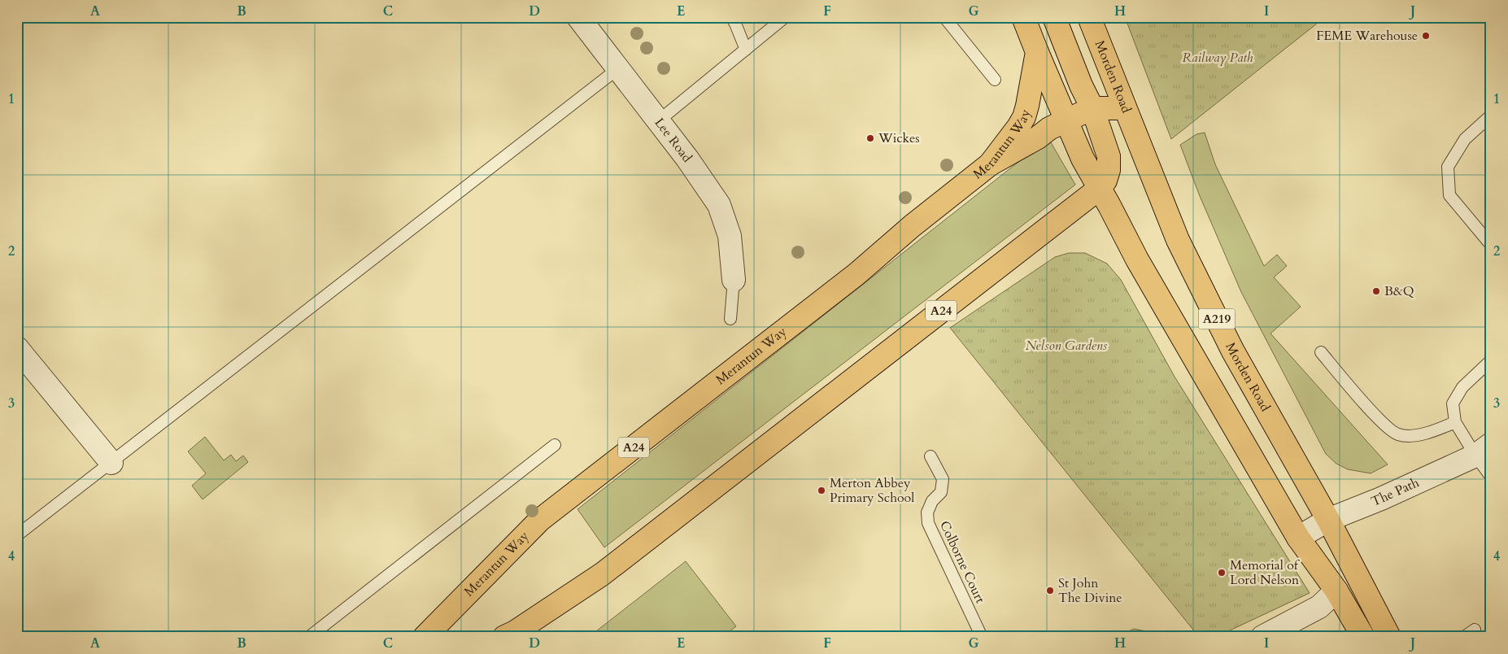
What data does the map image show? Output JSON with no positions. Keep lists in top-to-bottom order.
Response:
{
  "streets": {
    "main road": [
      "Morden Road",
      "Merantun Way",
      "A24",
      "A219"
    ],
    "street": ["Lee Road", "The Path"],
    "lane": ["Colborne Court"]
  },
  "crossings": [
    ["Morden Road", "The Path"],
    ["Merantun Way", "A219"],
    ["A24", "A219"],
    ["A219", "The Path"]
  ],
  "parks": ["Railway Path", "Nelson Gardens"],
  "places": [
    "FEME Warehouse",
    "Wickes",
    "B&Q",
    "Merton Abbey Primary School",
    "Memorial of Lord Nelson",
    "St John The Divine"
  ],
  "grid": {
    "columns": [
      "A",
      "B",
      "C",
      "D",
      "E",
      "F",
      "G",
      "H",
      "I",
      "J"
    ],
    "rows": [
      "1",
      "2",
      "3",
      "4"
    ]
  }
}
